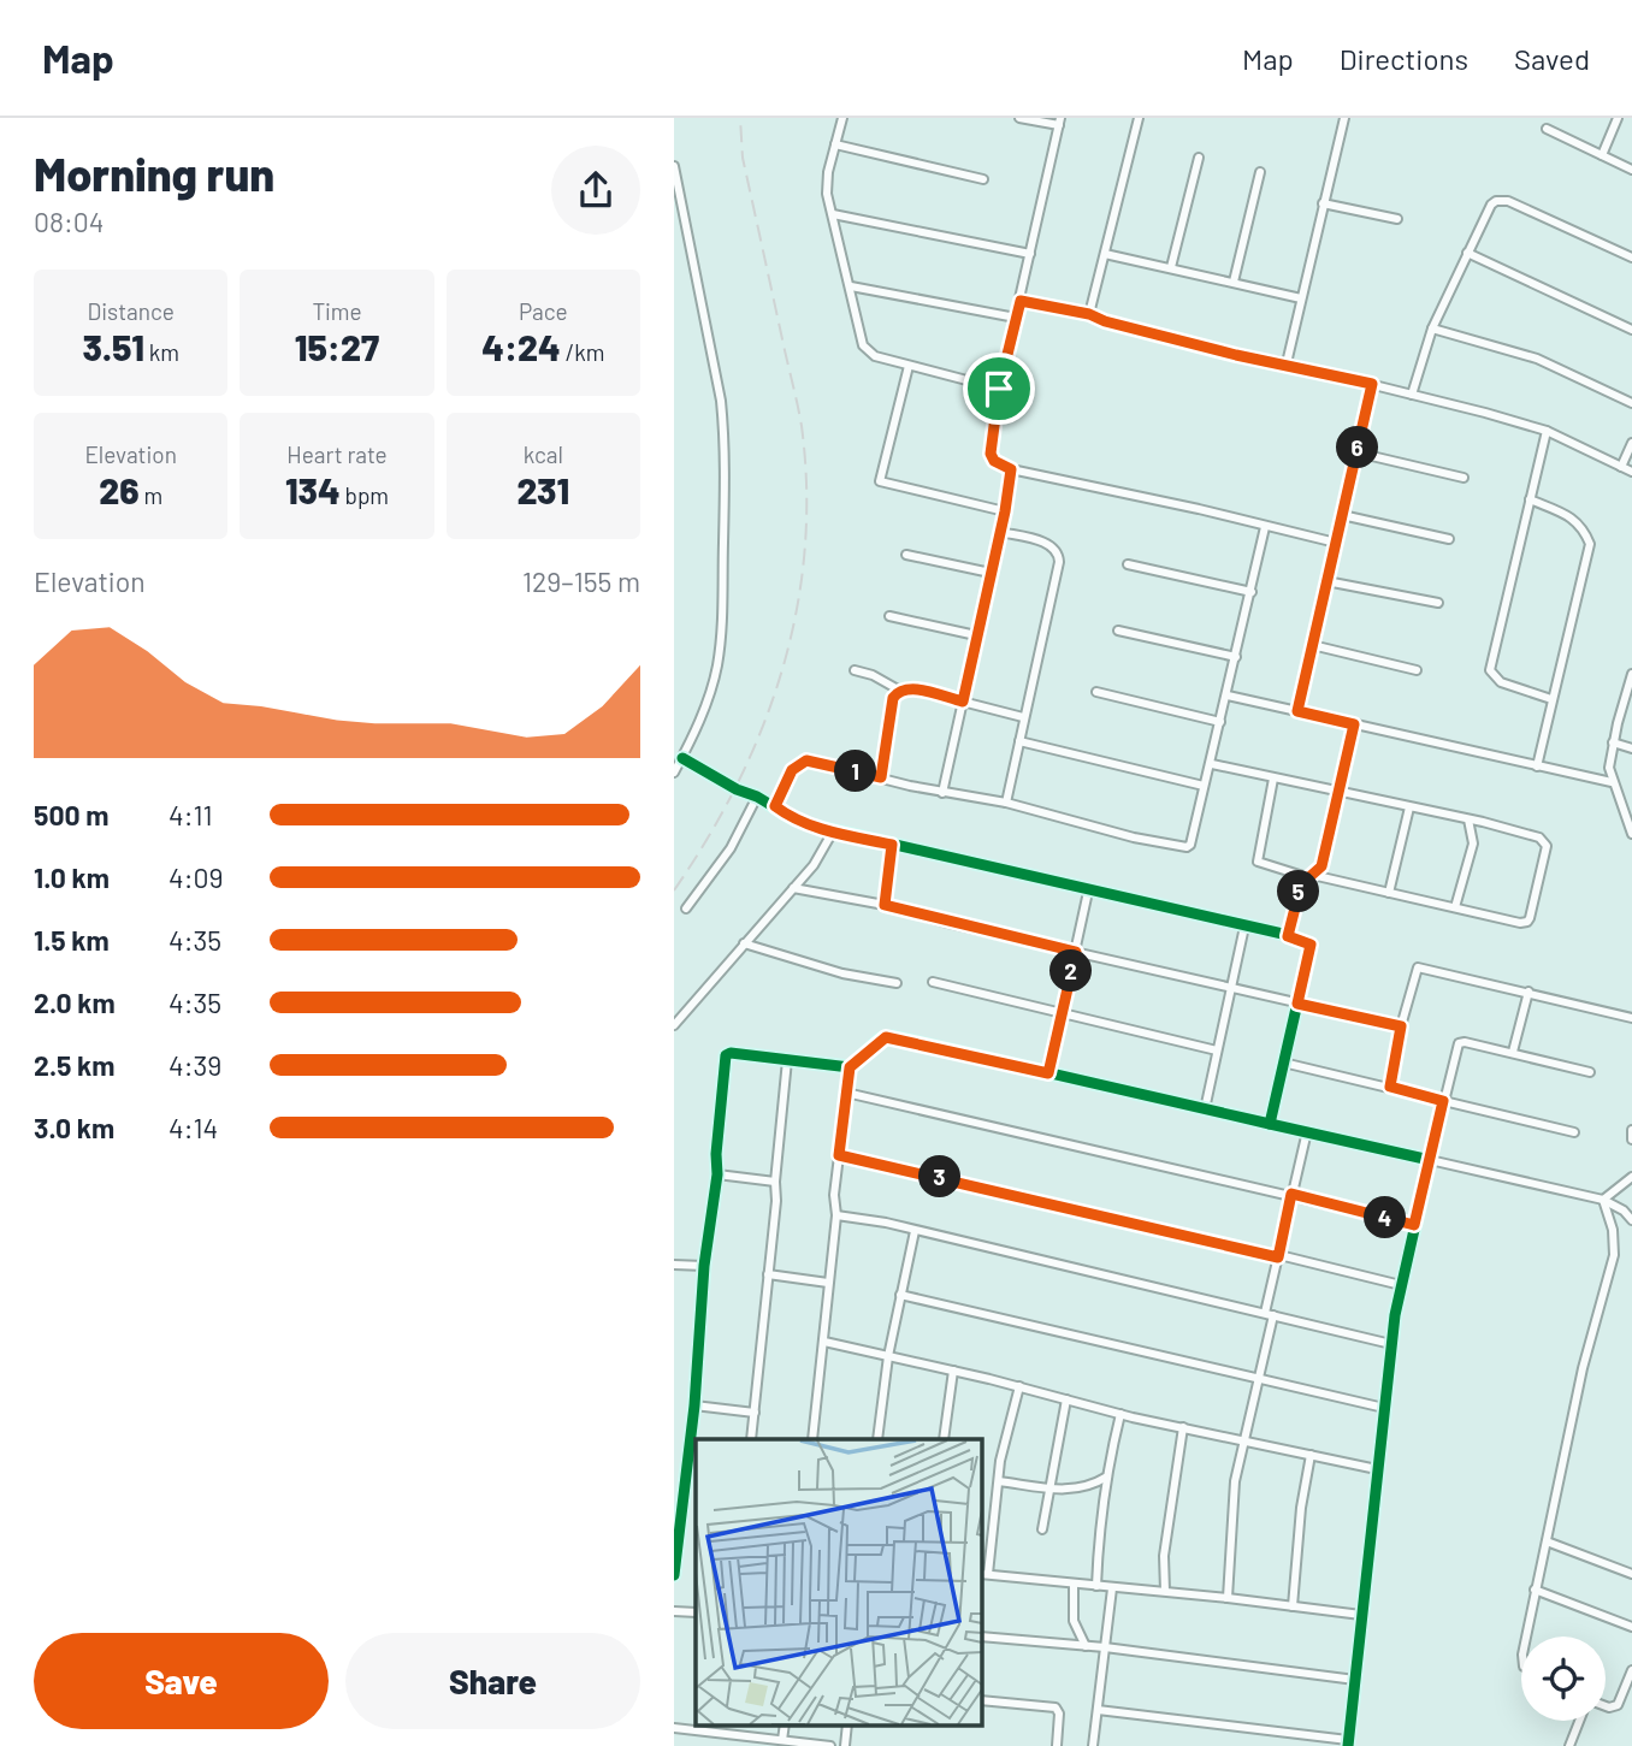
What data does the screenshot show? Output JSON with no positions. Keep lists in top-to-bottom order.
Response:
{
  "page": {
    "header": "Map",
    "nav": ["Map", "Directions", "Saved"],
    "heading": ["Morning run", "08:04"],
    "stats": [
      ["Distance", "3.51 km"],
      ["Time", "15:27"],
      ["Pace", "4:24 /km"],
      ["Elevation", "26 m"],
      ["Heart rate", "134 bpm"],
      ["kcal", "231"]
    ],
    "pins": [
      "6",
      "1",
      "5",
      "2",
      "3",
      "4"
    ],
    "chart": ["Elevation", "129–155 m"],
    "list": [
      {
        "name": "500 m",
        "note": "4:11"
      },
      {
        "name": "1.0 km",
        "note": "4:09"
      },
      {
        "name": "1.5 km",
        "note": "4:35"
      },
      {
        "name": "2.0 km",
        "note": "4:35"
      },
      {
        "name": "2.5 km",
        "note": "4:39"
      },
      {
        "name": "3.0 km",
        "note": "4:14"
      }
    ],
    "buttons": ["Save", "Share"]
  }
}
